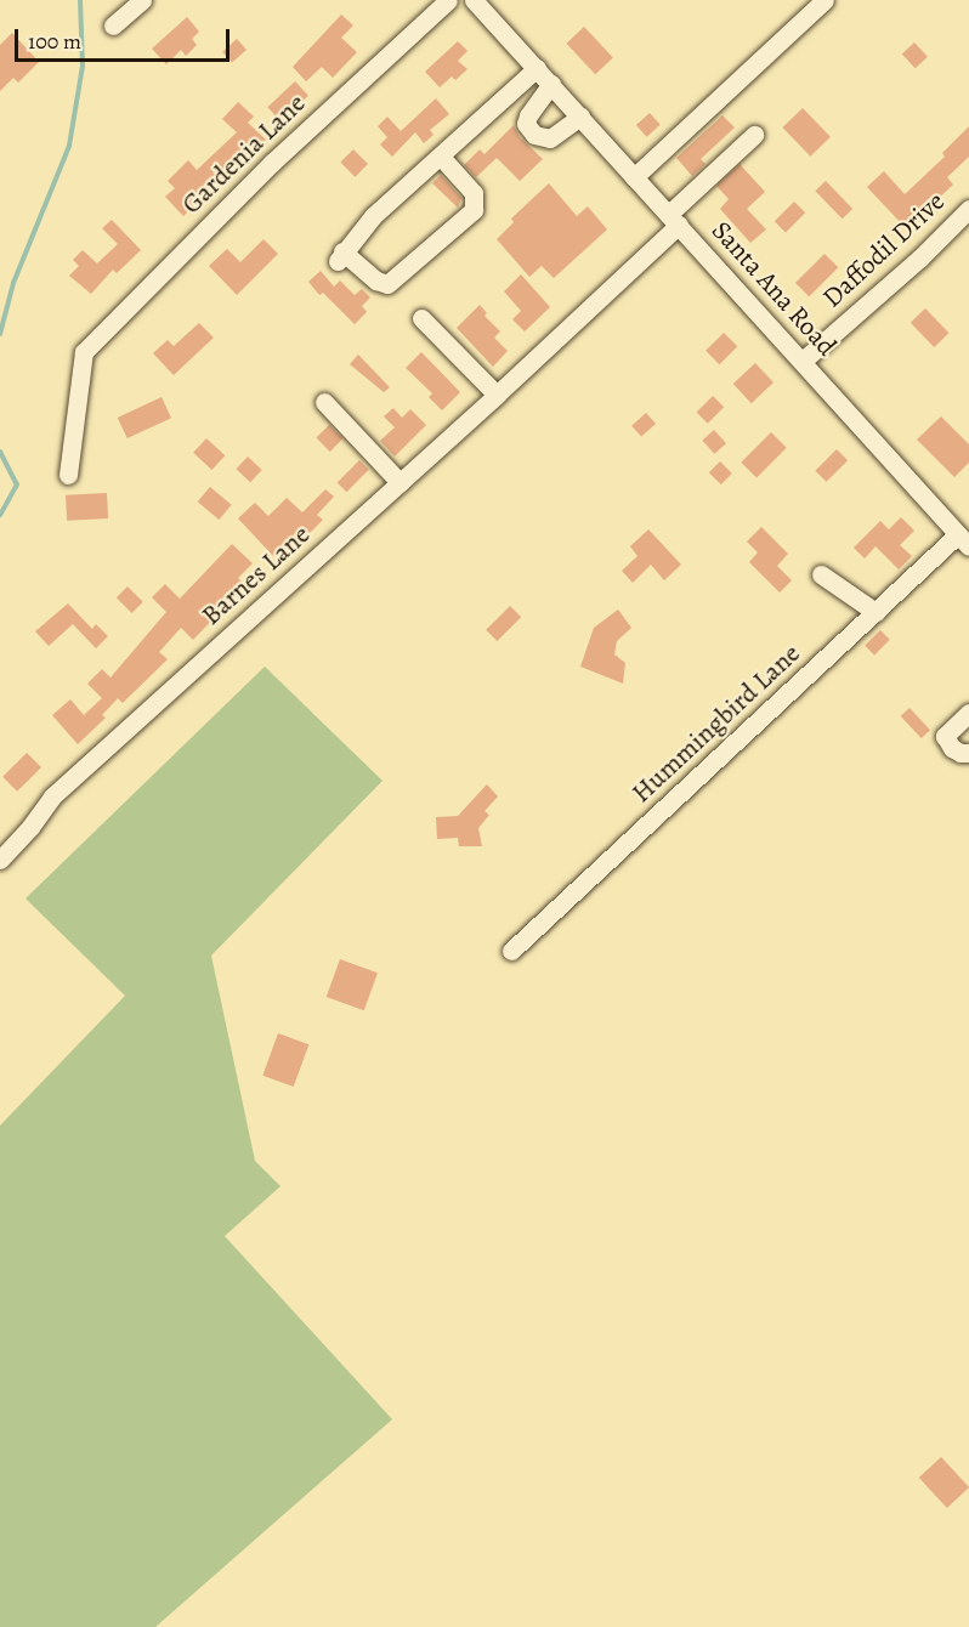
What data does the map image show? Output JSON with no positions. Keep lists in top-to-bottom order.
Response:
{
  "streets": {
    "street": [
      "Gardenia Lane",
      "Daffodil Drive",
      "Santa Ana Road",
      "Barnes Lane",
      "Hummingbird Lane"
    ]
  },
  "crossings": [
    ["Daffodil Drive", "Santa Ana Road"],
    ["Santa Ana Road", "Barnes Lane"],
    ["Santa Ana Road", "Hummingbird Lane"]
  ],
  "scale_bar": "100 m"
}
